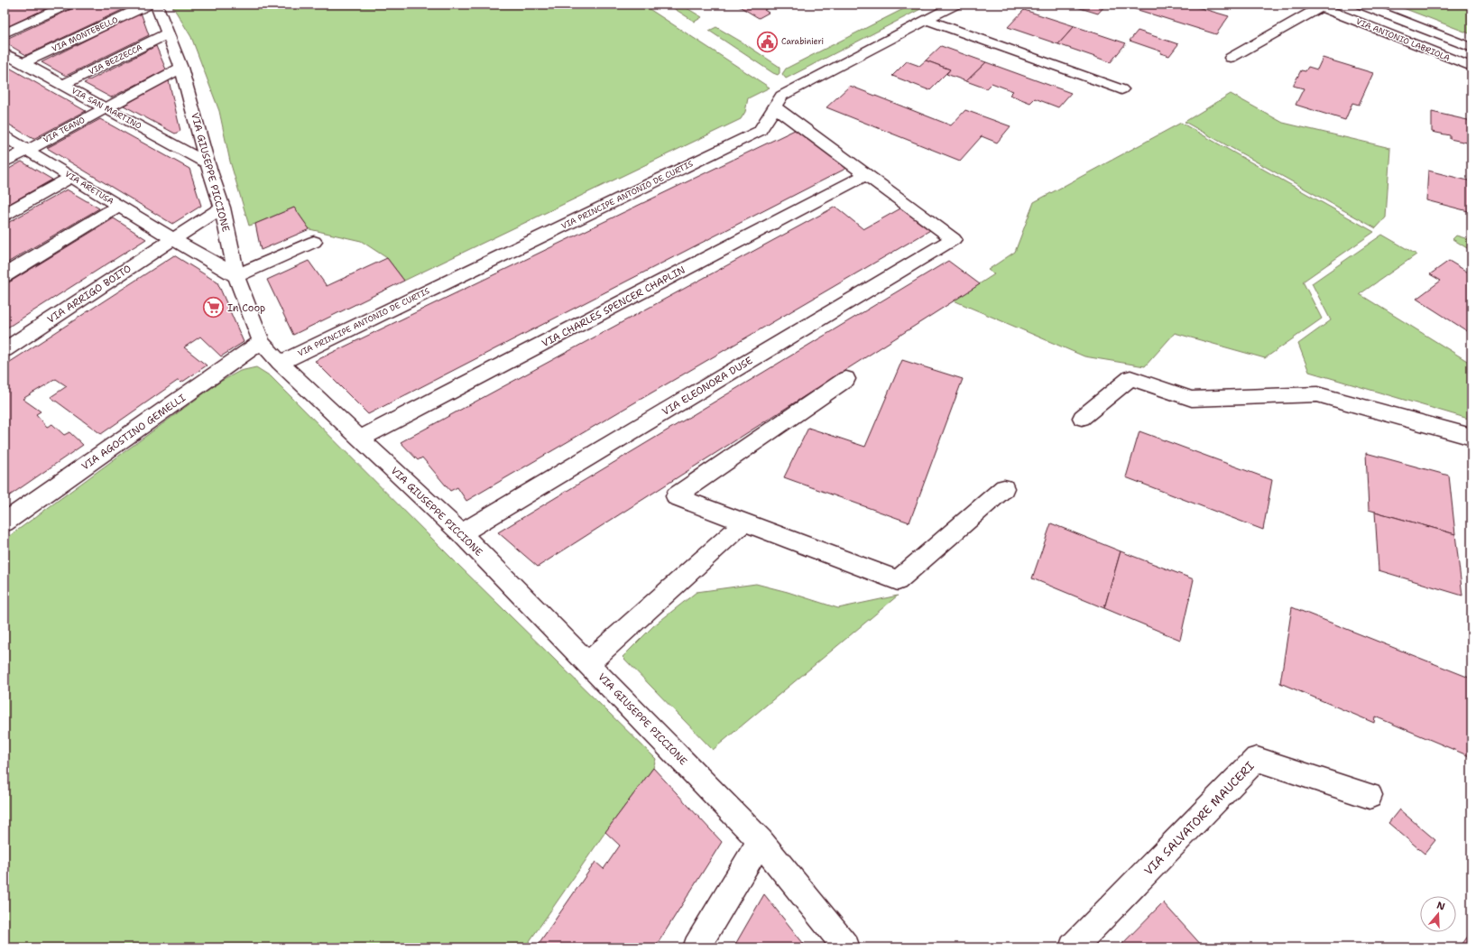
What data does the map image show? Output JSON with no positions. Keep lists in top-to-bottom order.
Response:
{
  "streets": {
    "street": [
      "VIA MONTEBELLO",
      "VIA ANTONIO LABRIOLA",
      "VIA BEZZECCA",
      "VIA SAN MARTINO",
      "VIA TEANO",
      "VIA GIUSEPPE PICCIONE",
      "VIA ARETUSA",
      "VIA PRINCIPE ANTONIO DE CURTIS",
      "VIA ARRIGO BOITO",
      "VIA CHARLES SPENCER CHAPLIN",
      "VIA ELEONORA DUSE",
      "VIA AGOSTINO GEMELLI",
      "VIA SALVATORE MAUCERI"
    ]
  },
  "crossings": [
    ["VIA MONTEBELLO", "VIA SAN MARTINO"],
    ["VIA BEZZECCA", "VIA SAN MARTINO"],
    ["VIA BEZZECCA", "VIA GIUSEPPE PICCIONE"],
    ["VIA SAN MARTINO", "VIA TEANO"],
    ["VIA SAN MARTINO", "VIA GIUSEPPE PICCIONE"],
    ["VIA TEANO", "VIA GIUSEPPE PICCIONE"],
    ["VIA TEANO", "VIA ARETUSA"],
    ["VIA GIUSEPPE PICCIONE", "VIA ARETUSA"],
    ["VIA GIUSEPPE PICCIONE", "VIA PRINCIPE ANTONIO DE CURTIS"],
    ["VIA GIUSEPPE PICCIONE", "VIA ARRIGO BOITO"],
    ["VIA GIUSEPPE PICCIONE", "VIA CHARLES SPENCER CHAPLIN"],
    ["VIA GIUSEPPE PICCIONE", "VIA ELEONORA DUSE"],
    ["VIA GIUSEPPE PICCIONE", "VIA AGOSTINO GEMELLI"],
    ["VIA ARETUSA", "VIA ARRIGO BOITO"],
    ["VIA CHARLES SPENCER CHAPLIN", "VIA ELEONORA DUSE"]
  ],
  "places": {
    "public building": ["Carabinieri"],
    "supermarket": ["In Coop"]
  },
  "north": "top"
}
